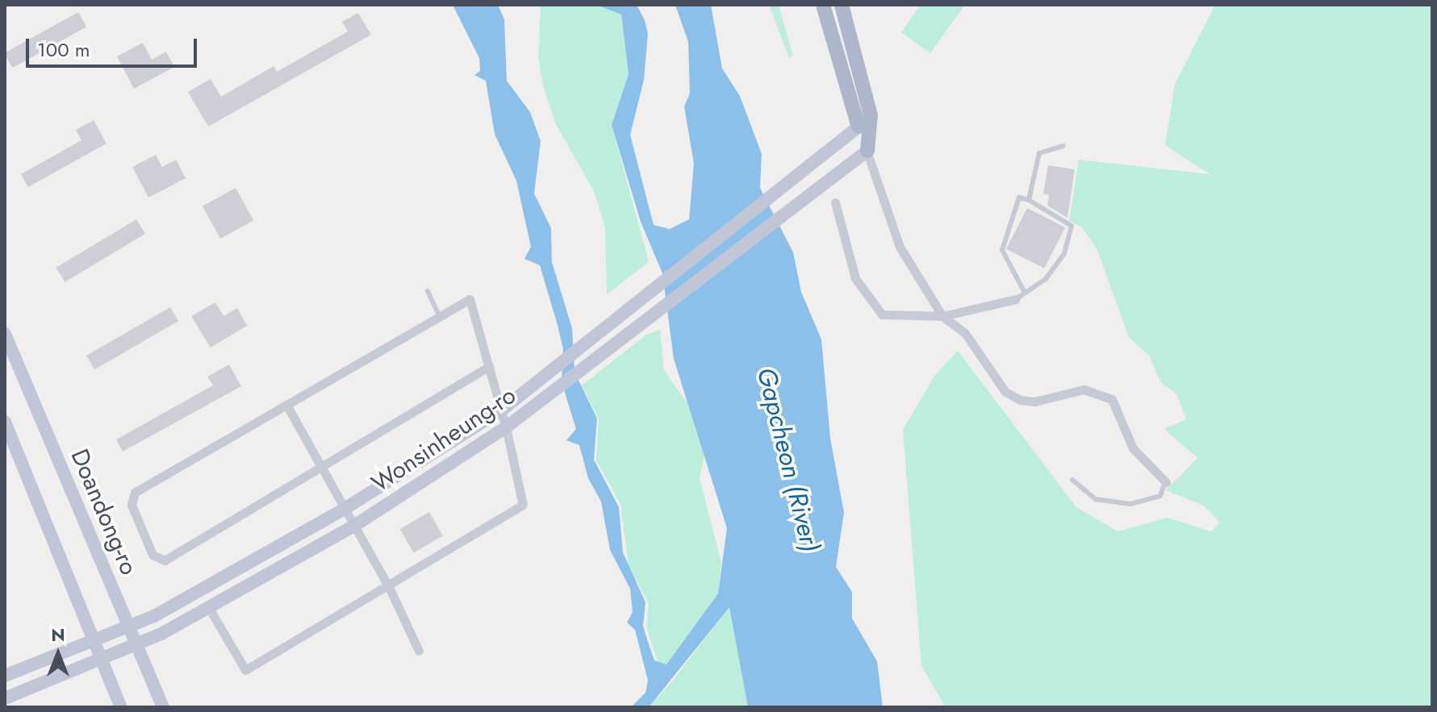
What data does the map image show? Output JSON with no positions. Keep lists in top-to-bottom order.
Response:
{
  "streets": {
    "street": ["Wonsinheung-ro", "Doandong-ro"]
  },
  "crossings": [
    ["Wonsinheung-ro", "Doandong-ro"]
  ],
  "water": ["Gapcheon (River)"],
  "scale_bar": "100 m",
  "north": "top"
}
